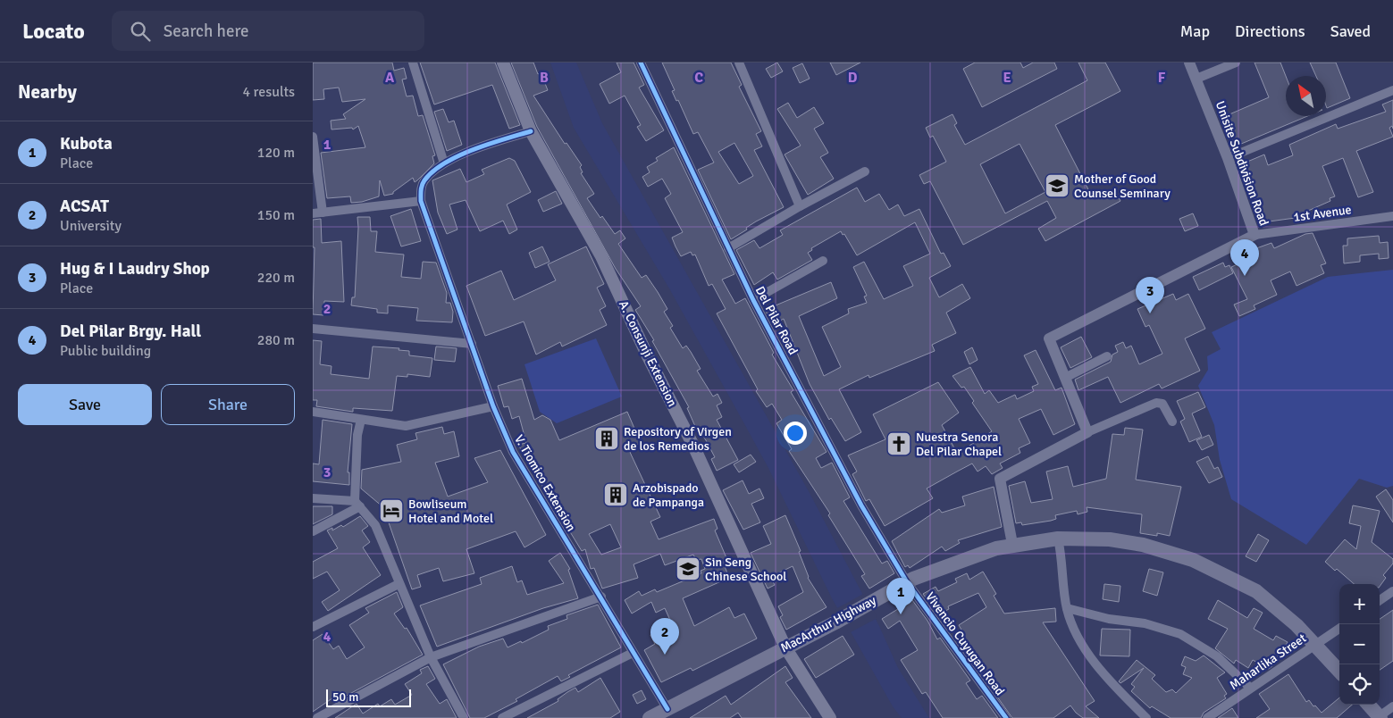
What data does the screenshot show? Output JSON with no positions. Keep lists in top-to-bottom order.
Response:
{
  "streets": {
    "highway": ["MacArthur Highway"],
    "main road": ["A. Consunji Extension"],
    "street": [
      "Unisite Subdivision Road",
      "1st Avenue",
      "Del Pilar Road",
      "V. Tiomico Extension",
      "Vivencio Cuyugan Road",
      "Maharlika Street"
    ]
  },
  "crossings": [
    ["Unisite Subdivision Road", "1st Avenue"],
    ["Del Pilar Road", "MacArthur Highway"],
    ["Del Pilar Road", "Vivencio Cuyugan Road"],
    ["A. Consunji Extension", "MacArthur Highway"],
    ["V. Tiomico Extension", "MacArthur Highway"],
    ["MacArthur Highway", "Vivencio Cuyugan Road"],
    ["MacArthur Highway", "Maharlika Street"]
  ],
  "places": {
    "school or university": ["Mother of Good Counsel Seminary", "Sin Seng Chinese School"],
    "building": ["Repository of Virgen de los Remedios", "Arzobispado de Pampanga"],
    "church": ["Nuestra Senora Del Pilar Chapel"],
    "hotel": ["Bowliseum Hotel and Motel"]
  },
  "scale_bar": "50 m",
  "north": "top left",
  "page": {
    "header": "Locato",
    "search": "Search here",
    "nav": ["Map", "Directions", "Saved"],
    "heading": ["Nearby", "4 results"],
    "list": [
      {
        "mark": "1",
        "name": "Kubota",
        "note": "Place",
        "value": "120 m"
      },
      {
        "mark": "2",
        "name": "ACSAT",
        "note": "University",
        "value": "150 m"
      },
      {
        "mark": "3",
        "name": "Hug & I Laudry Shop",
        "note": "Place",
        "value": "220 m"
      },
      {
        "mark": "4",
        "name": "Del Pilar Brgy. Hall",
        "note": "Public building",
        "value": "280 m"
      }
    ],
    "pins": [
      "4",
      "3",
      "1",
      "2"
    ],
    "buttons": ["Save", "Share"],
    "map_buttons": ["+", "−"],
    "scale": "50 m"
  },
  "grid": {
    "columns": [
      "A",
      "B",
      "C",
      "D",
      "E",
      "F"
    ],
    "rows": [
      "1",
      "2",
      "3",
      "4"
    ]
  }
}
